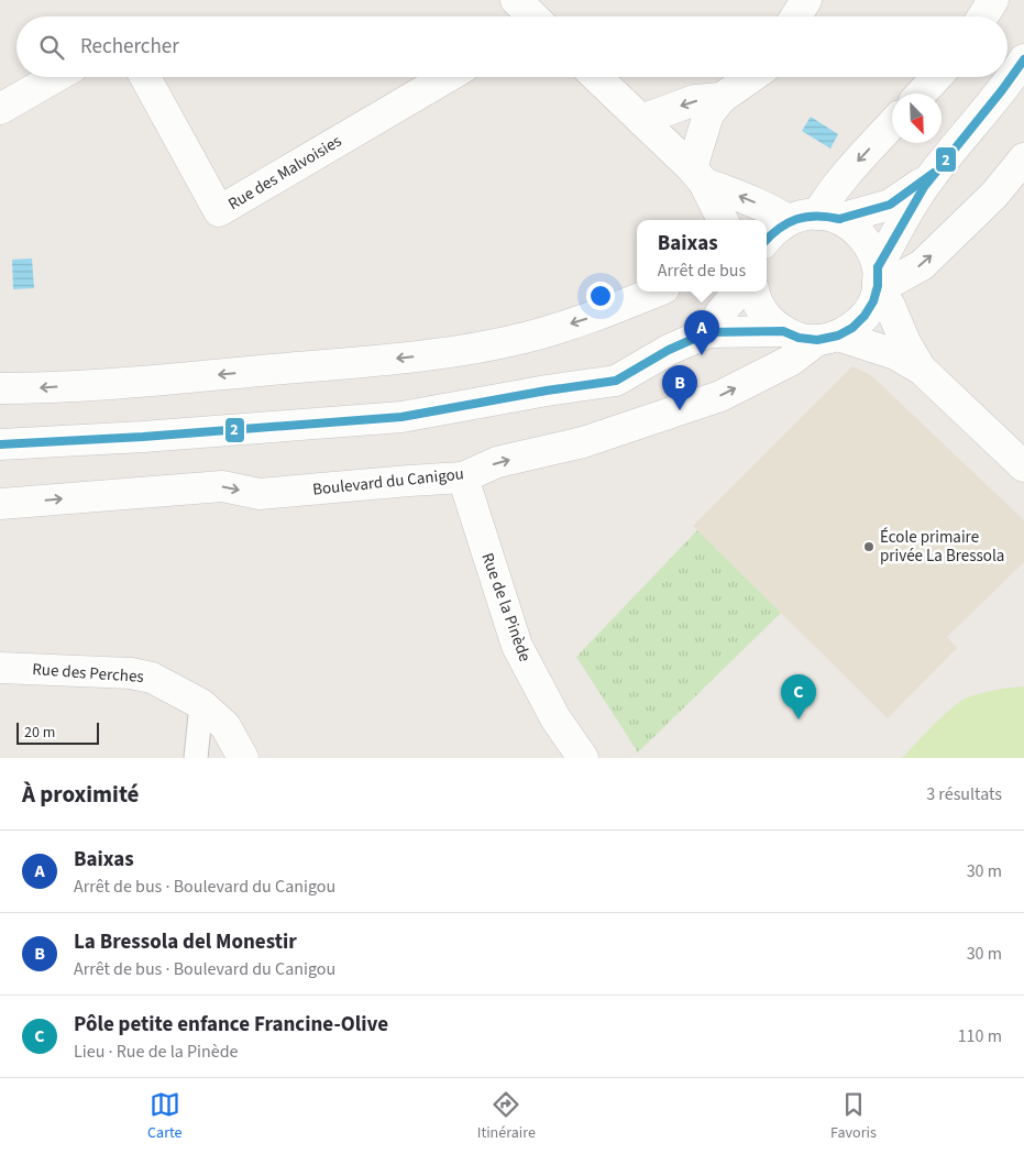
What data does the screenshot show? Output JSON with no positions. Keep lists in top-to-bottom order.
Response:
{
  "streets": {
    "street": [
      "Rue des Malvoisies",
      "Boulevard du Canigou",
      "Rue de la Pinède",
      "Rue des Perches"
    ]
  },
  "crossings": [
    ["Boulevard du Canigou", "Rue de la Pinède"]
  ],
  "places": ["École primaire privée La Bressola"],
  "lines": ["transit line 2"],
  "scale_bar": "20 m",
  "north": "bottom right",
  "page": {
    "search": "Rechercher",
    "popup": ["Baixas", "Arrêt de bus"],
    "pins": ["A", "B", "C"],
    "scale": "20 m",
    "heading": ["À proximité", "3 résultats"],
    "list": [
      {
        "mark": "A",
        "name": "Baixas",
        "note": "Arrêt de bus · Boulevard du Canigou",
        "value": "30 m"
      },
      {
        "mark": "B",
        "name": "La Bressola del Monestir",
        "note": "Arrêt de bus · Boulevard du Canigou",
        "value": "30 m"
      },
      {
        "mark": "C",
        "name": "Pôle petite enfance Francine-Olive",
        "note": "Lieu · Rue de la Pinède",
        "value": "110 m"
      }
    ],
    "nav": ["Carte", "Itinéraire", "Favoris"]
  }
}
